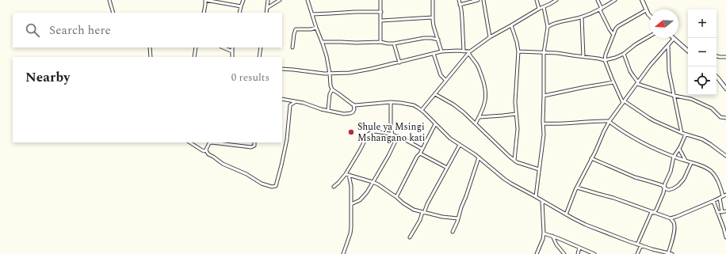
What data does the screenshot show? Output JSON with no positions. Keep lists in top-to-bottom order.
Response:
{
  "places": ["Shule ya Msingi Mshangano kati"],
  "north": "left",
  "page": {
    "map_buttons": ["+", "−"],
    "search": "Search here",
    "heading": ["Nearby", "0 results"]
  }
}
